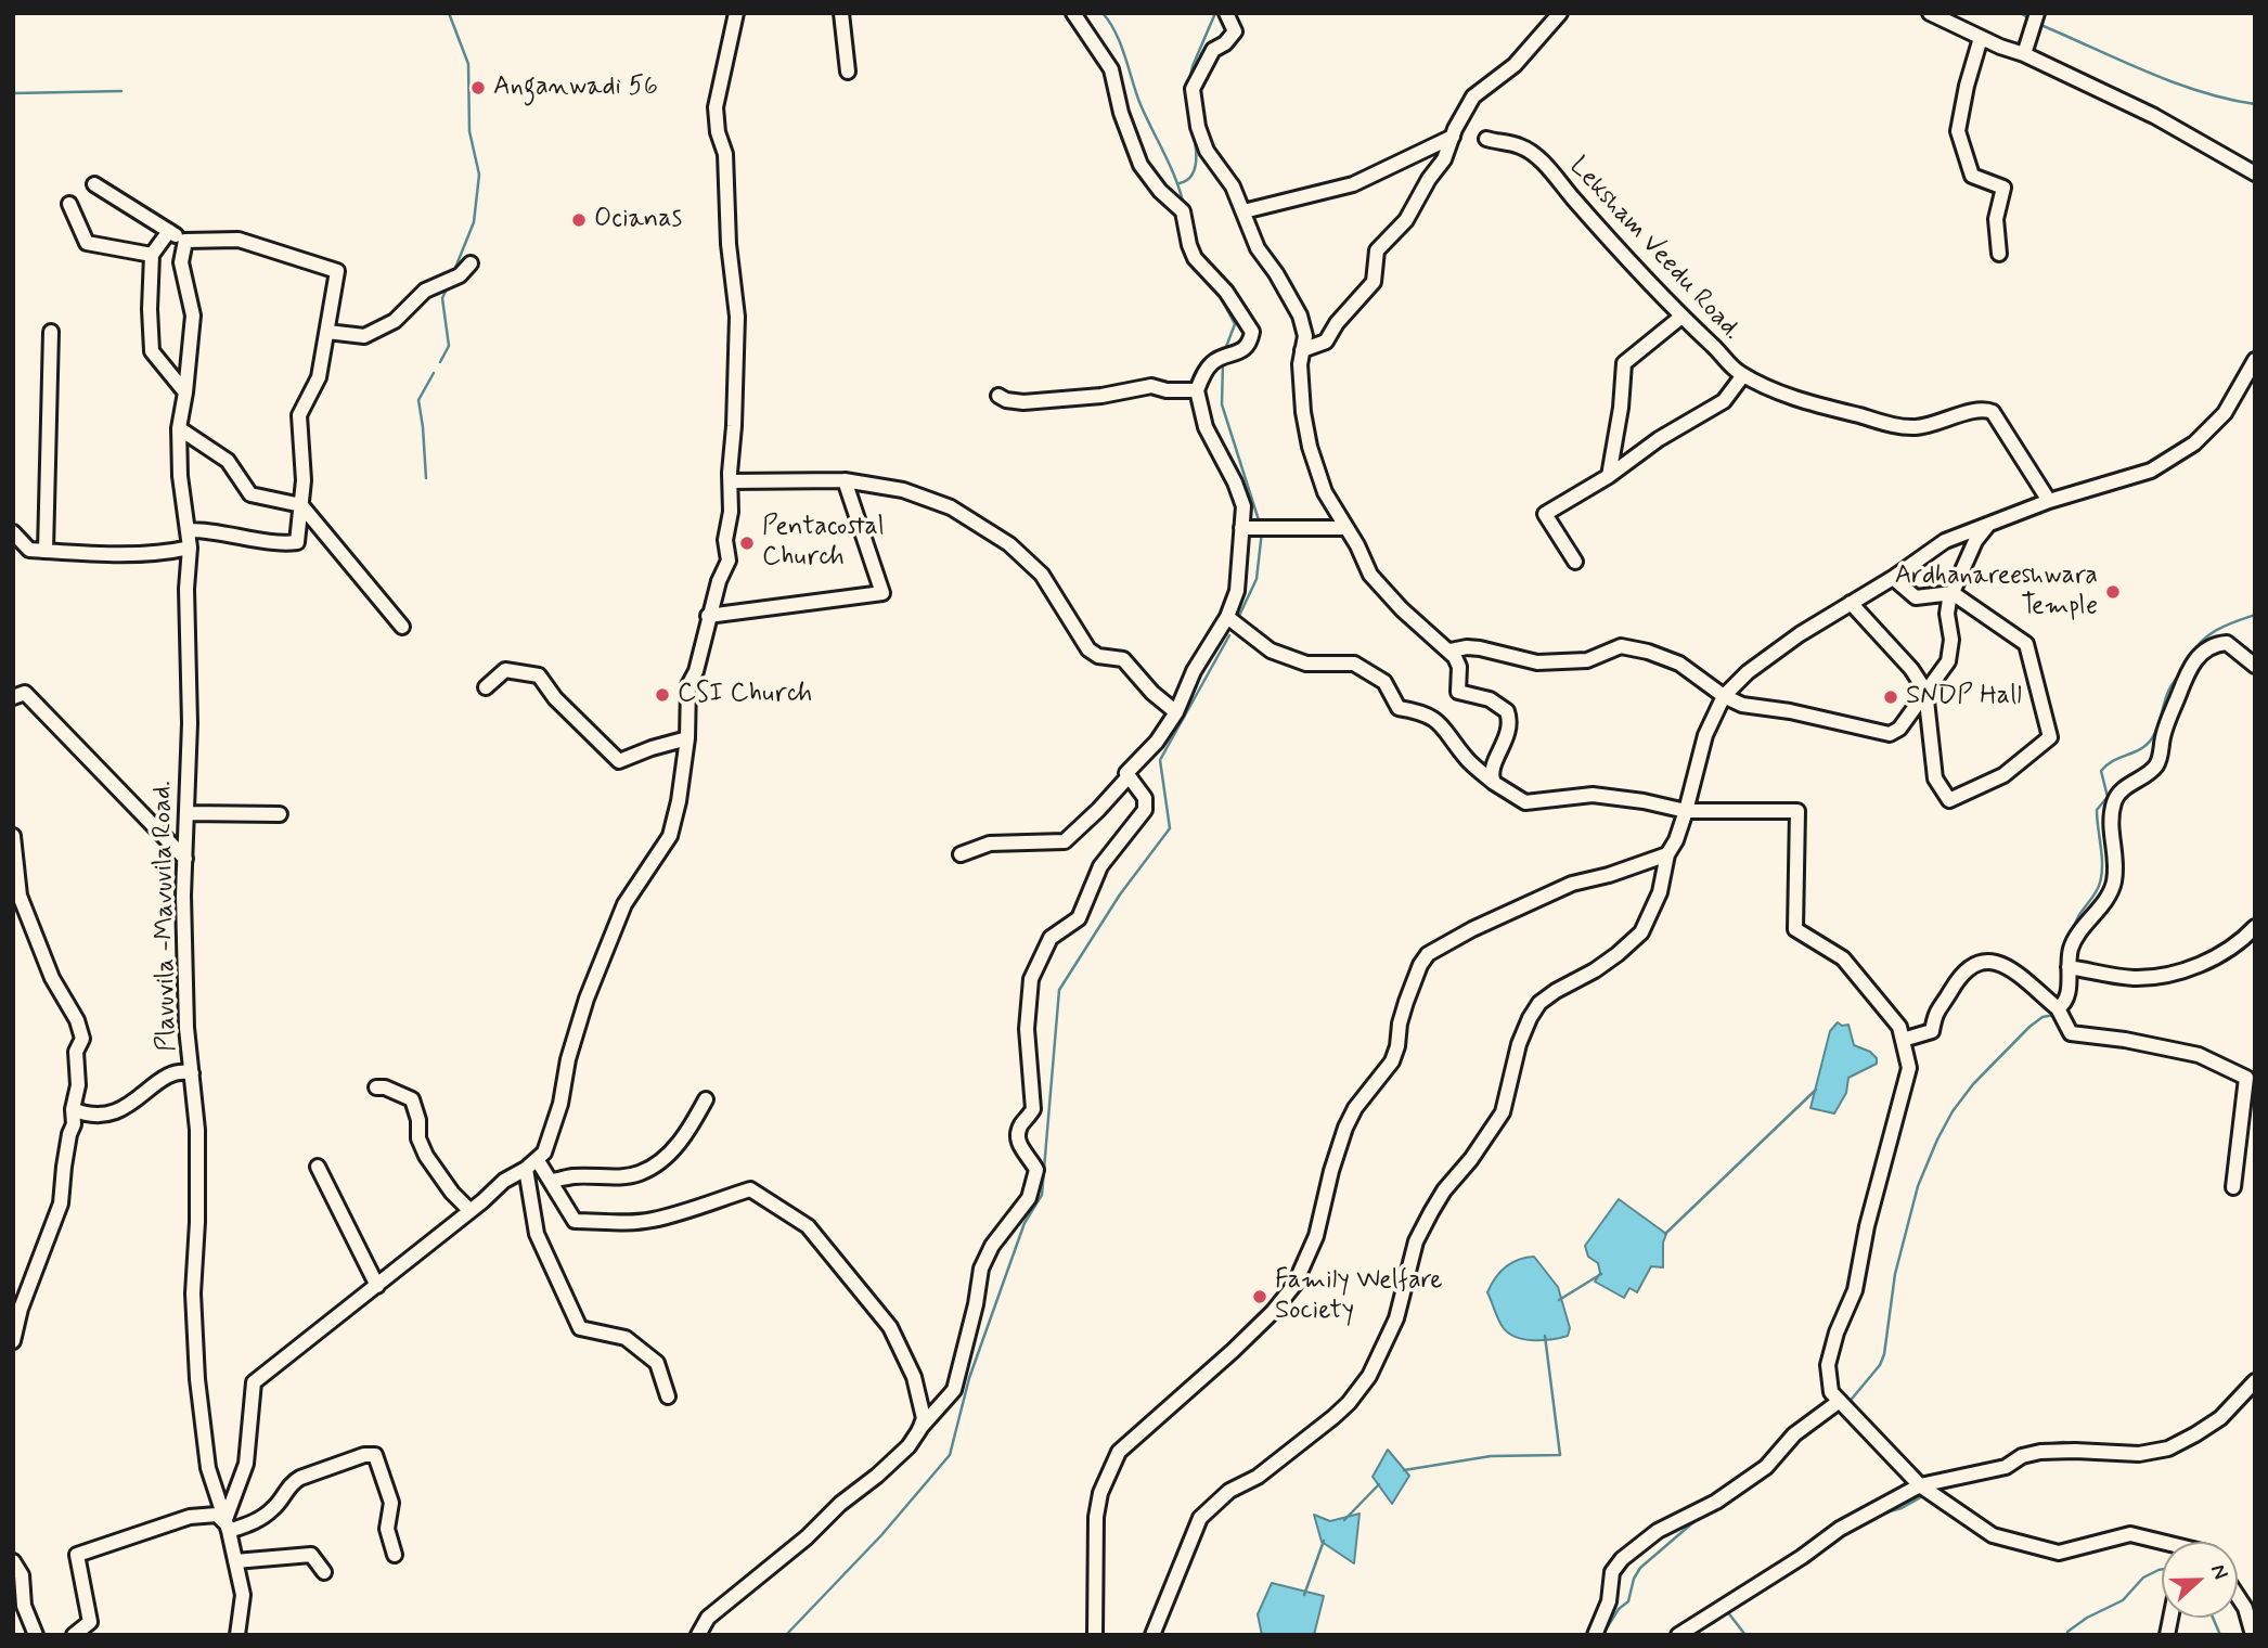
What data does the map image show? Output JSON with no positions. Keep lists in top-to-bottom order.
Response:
{
  "streets": {
    "street": ["Leksham Veedu Road.", "Plavuvila -Mavuvila Road."]
  },
  "places": [
    "Anganwadi 56",
    "Ocianas",
    "Pentacostal Church",
    "Ardhanareeshwara Temple",
    "CSI Church",
    "SNDP Hall",
    "Family Welfare Society"
  ],
  "north": "right"
}
